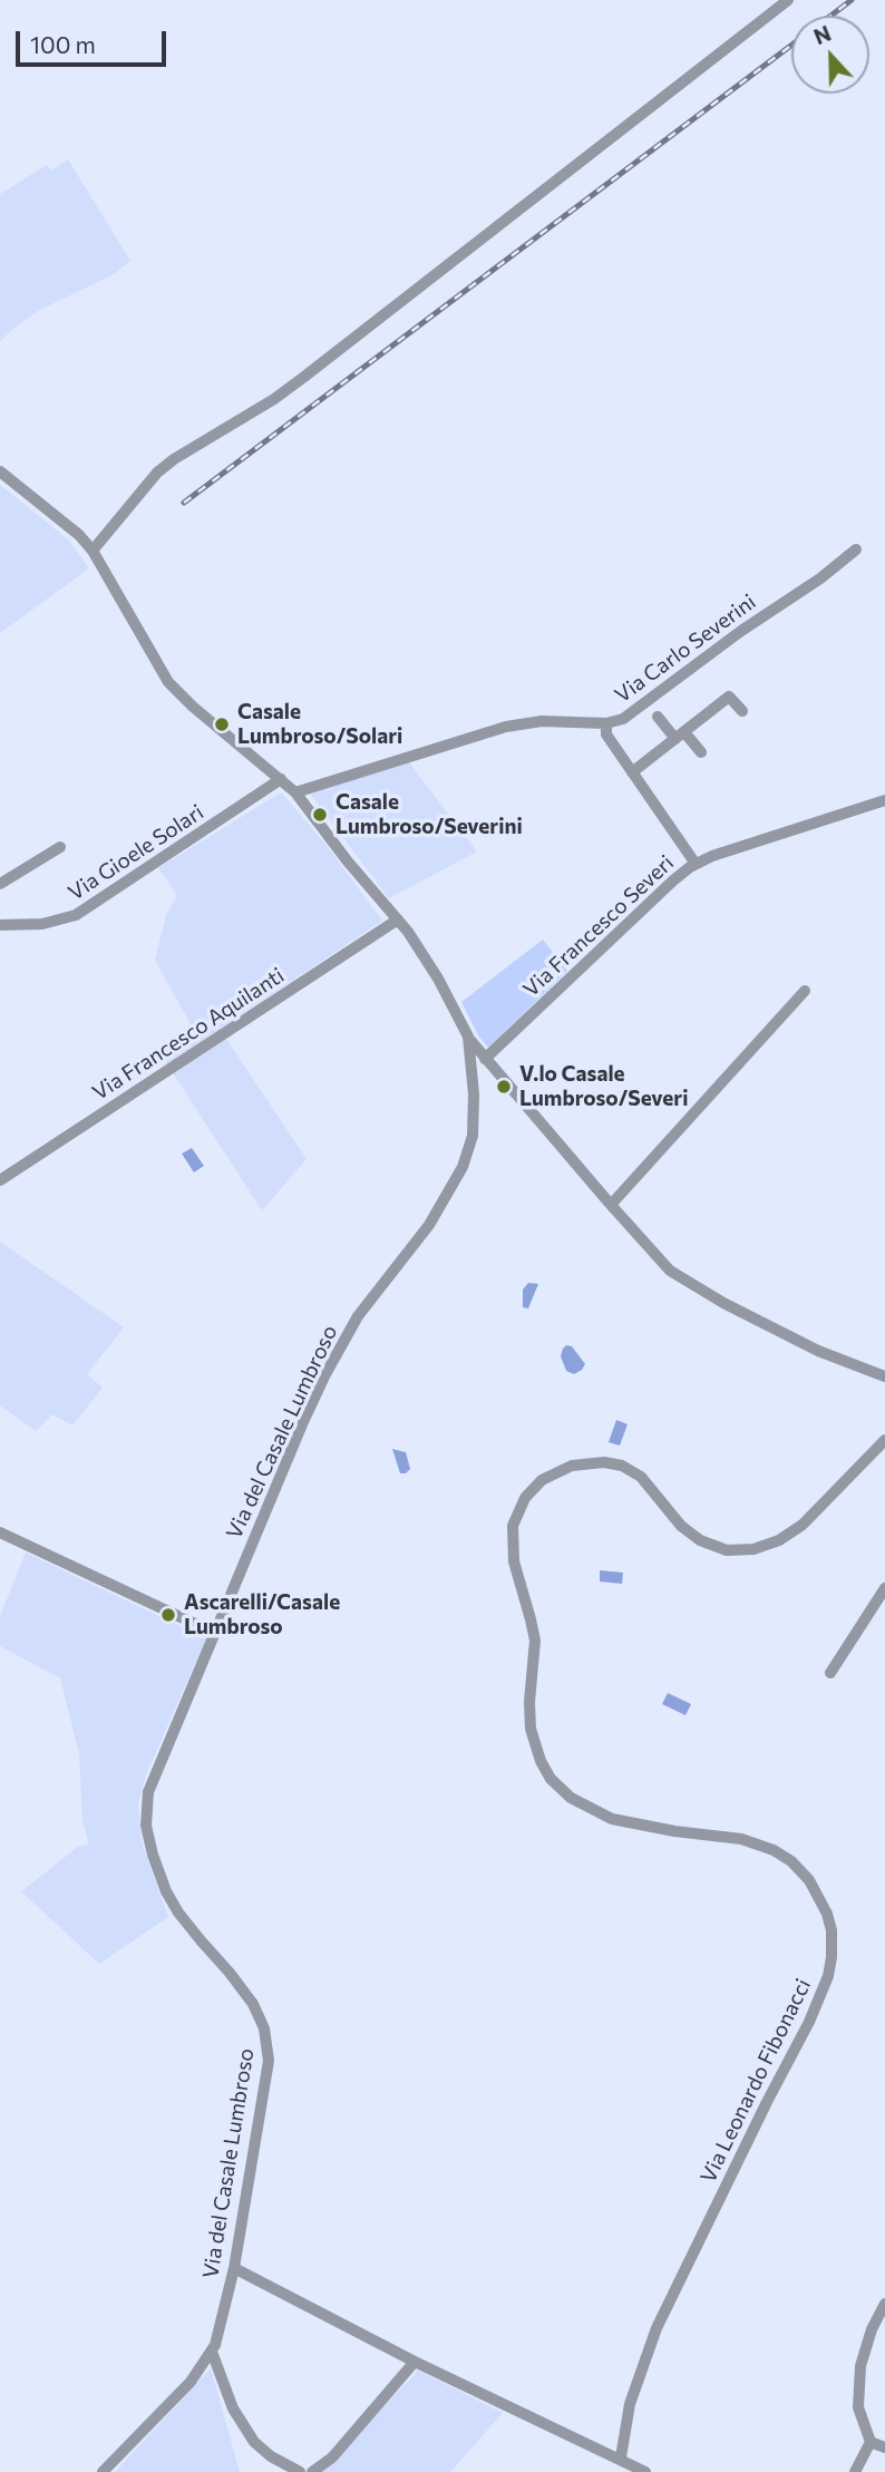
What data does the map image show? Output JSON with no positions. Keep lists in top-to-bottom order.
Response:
{
  "streets": {
    "street": [
      "Via Carlo Severini",
      "Via Gioele Solari",
      "Via Francesco Severi",
      "Via Francesco Aquilanti",
      "Via del Casale Lumbroso",
      "Via Leonardo Fibonacci"
    ]
  },
  "crossings": [
    ["Via Carlo Severini", "Via del Casale Lumbroso"],
    ["Via Gioele Solari", "Via del Casale Lumbroso"],
    ["Via Francesco Aquilanti", "Via del Casale Lumbroso"]
  ],
  "places": [
    "Casale Lumbroso/Solari",
    "Casale Lumbroso/Severini",
    "V.lo Casale Lumbroso/Severi",
    "Ascarelli/Casale Lumbroso"
  ],
  "scale_bar": "100 m",
  "north": "top"
}
